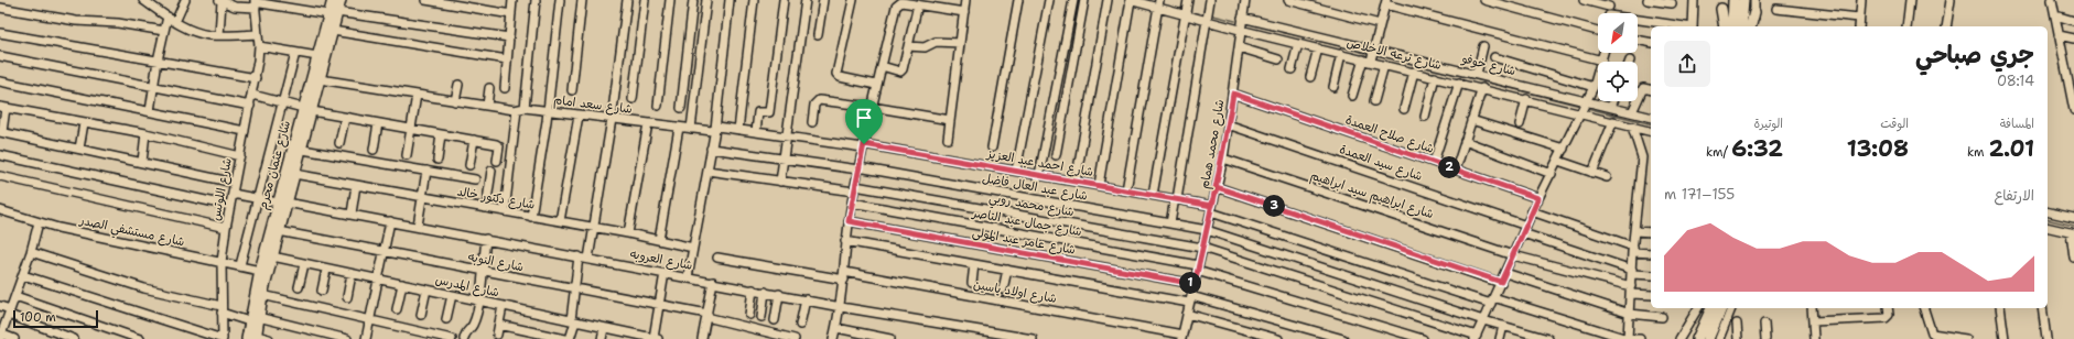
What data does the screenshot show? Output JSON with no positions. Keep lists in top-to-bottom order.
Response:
{
  "streets": {
    "main road": ["شارع عثمان محرم"],
    "street": [
      "شارع ترعه الاخلاص",
      "شارع خوفو",
      "شارع سعد امام",
      "شارع صلاح العمدة",
      "شارع محمد همام",
      "شارع احمد عبد العزيز",
      "شارع سيد العمدة",
      "شارع عبد العال فاضل",
      "شارع اللوتس",
      "شارع ابراهيم سيد ابراهيم",
      "شارع دكتور خالد",
      "شارع محمد روبي",
      "شارع جمال عبد الناصر",
      "شارع مستشفي الصدر",
      "شارع عامر عبد المولى",
      "شارع العروبه",
      "شارع النوبه",
      "شارع المدرس",
      "شارع اولاد ياسين"
    ]
  },
  "crossings": [
    ["شارع ترعه الاخلاص", "شارع محمد همام"],
    ["شارع خوفو", "شارع محمد همام"],
    ["شارع سعد امام", "شارع احمد عبد العزيز"],
    ["شارع سعد امام", "شارع عثمان محرم"],
    ["شارع صلاح العمدة", "شارع محمد همام"],
    ["شارع محمد همام", "شارع احمد عبد العزيز"],
    ["شارع محمد همام", "شارع سيد العمدة"],
    ["شارع محمد همام", "شارع عبد العال فاضل"],
    ["شارع محمد همام", "شارع ابراهيم سيد ابراهيم"],
    ["شارع محمد همام", "شارع محمد روبي"],
    ["شارع محمد همام", "شارع جمال عبد الناصر"],
    ["شارع محمد همام", "شارع عامر عبد المولى"],
    ["شارع محمد همام", "شارع اولاد ياسين"],
    ["شارع عثمان محرم", "شارع دكتور خالد"],
    ["شارع عثمان محرم", "شارع مستشفي الصدر"],
    ["شارع عثمان محرم", "شارع العروبه"],
    ["شارع عثمان محرم", "شارع النوبه"],
    ["شارع عثمان محرم", "شارع المدرس"],
    ["شارع اللوتس", "شارع مستشفي الصدر"],
    ["شارع اللوتس", "شارع العروبه"]
  ],
  "scale_bar": "100 m",
  "north": "bottom left",
  "page": {
    "heading": ["جري صباحي", "08:14"],
    "stats": [
      ["المسافة", "2.01 km"],
      ["الوقت", "13:08"],
      ["الوتيرة", "6:32 /km"]
    ],
    "pins": ["2", "3", "1"],
    "chart": ["الارتفاع", "155–171 m"],
    "scale": "100 m"
  }
}
